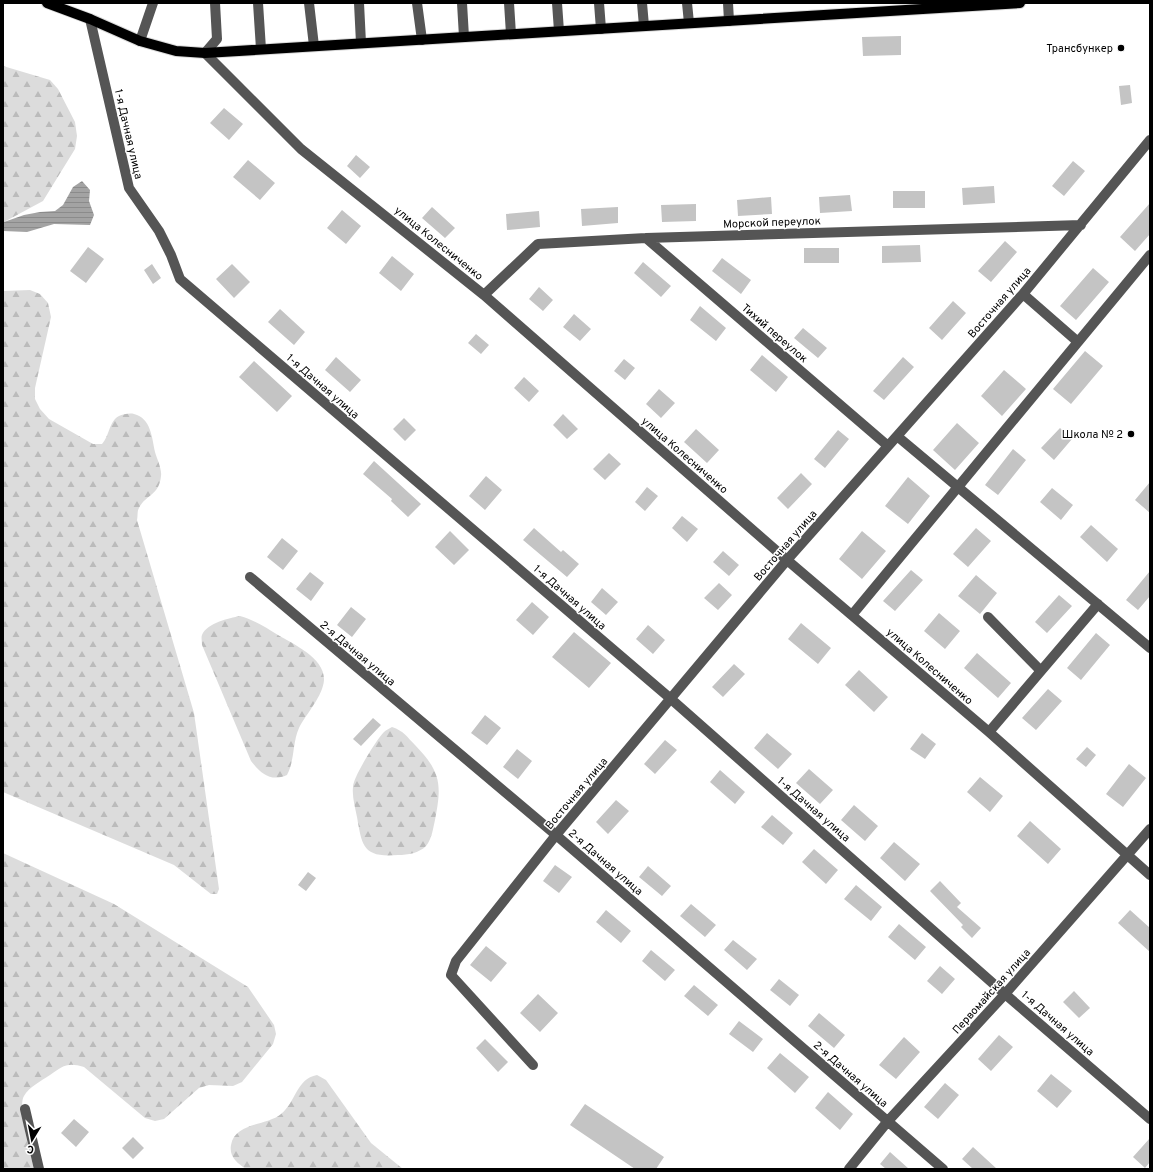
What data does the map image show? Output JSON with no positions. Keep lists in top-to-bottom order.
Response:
{
  "streets": {
    "street": [
      "1-я Дачная улица",
      "Морской переулок",
      "улица Колесниченко",
      "Восточная улица",
      "Тихий переулок",
      "2-я Дачная улица",
      "Первомайская улица"
    ]
  },
  "crossings": [
    ["1-я Дачная улица", "Восточная улица"],
    ["1-я Дачная улица", "Первомайская улица"],
    ["Морской переулок", "улица Колесниченко"],
    ["Морской переулок", "Восточная улица"],
    ["Морской переулок", "Тихий переулок"],
    ["улица Колесниченко", "Восточная улица"],
    ["улица Колесниченко", "Первомайская улица"],
    ["Восточная улица", "Тихий переулок"],
    ["Восточная улица", "2-я Дачная улица"],
    ["2-я Дачная улица", "Первомайская улица"]
  ],
  "places": ["Трансбункер", "Школа № 2"],
  "north": "bottom"
}
